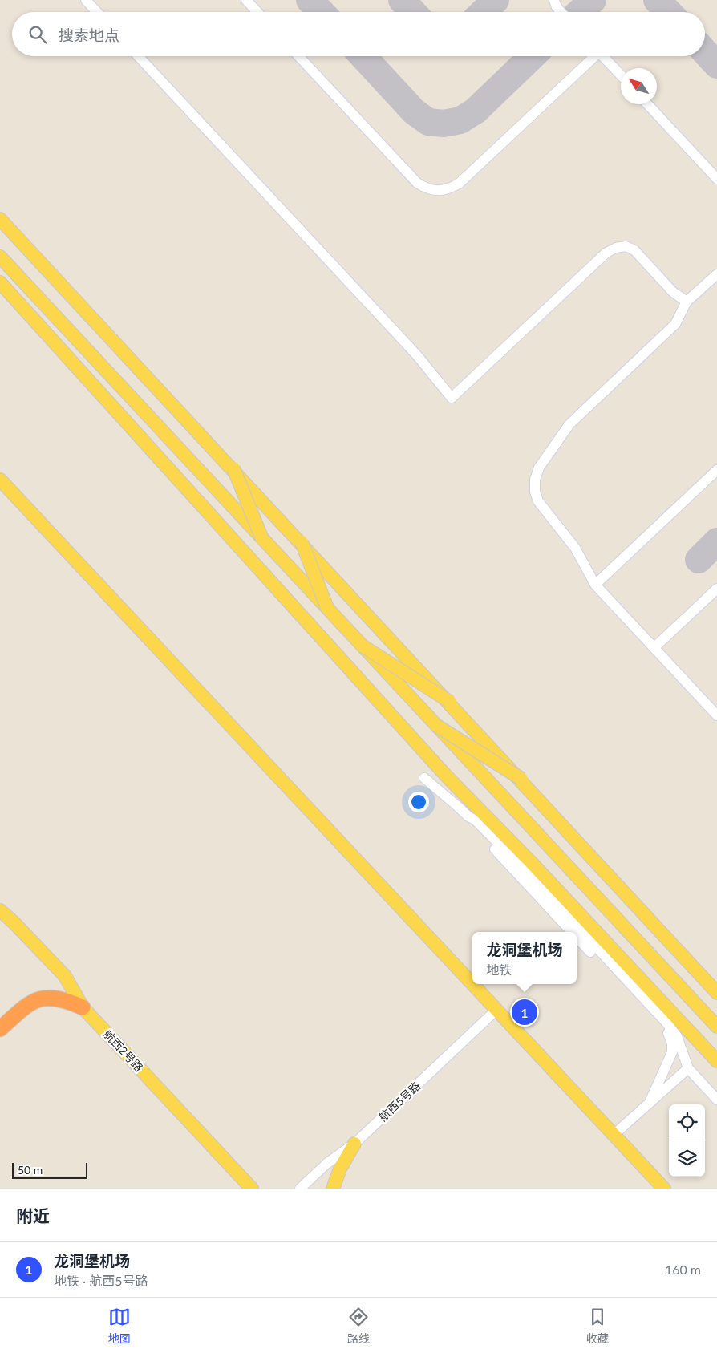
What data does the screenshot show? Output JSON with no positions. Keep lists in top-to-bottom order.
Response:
{
  "streets": {
    "main road": ["航西2号路"],
    "street": ["航西5号路"]
  },
  "scale_bar": "50 m",
  "north": "top left",
  "page": {
    "search": "搜索地点",
    "popup": ["龙洞堡机场", "地铁"],
    "pins": "1",
    "scale": "50 m",
    "heading": "附近",
    "list": [
      {
        "mark": "1",
        "name": "龙洞堡机场",
        "note": "地铁 · 航西5号路",
        "value": "160 m"
      }
    ],
    "nav": ["地图", "路线", "收藏"]
  }
}
